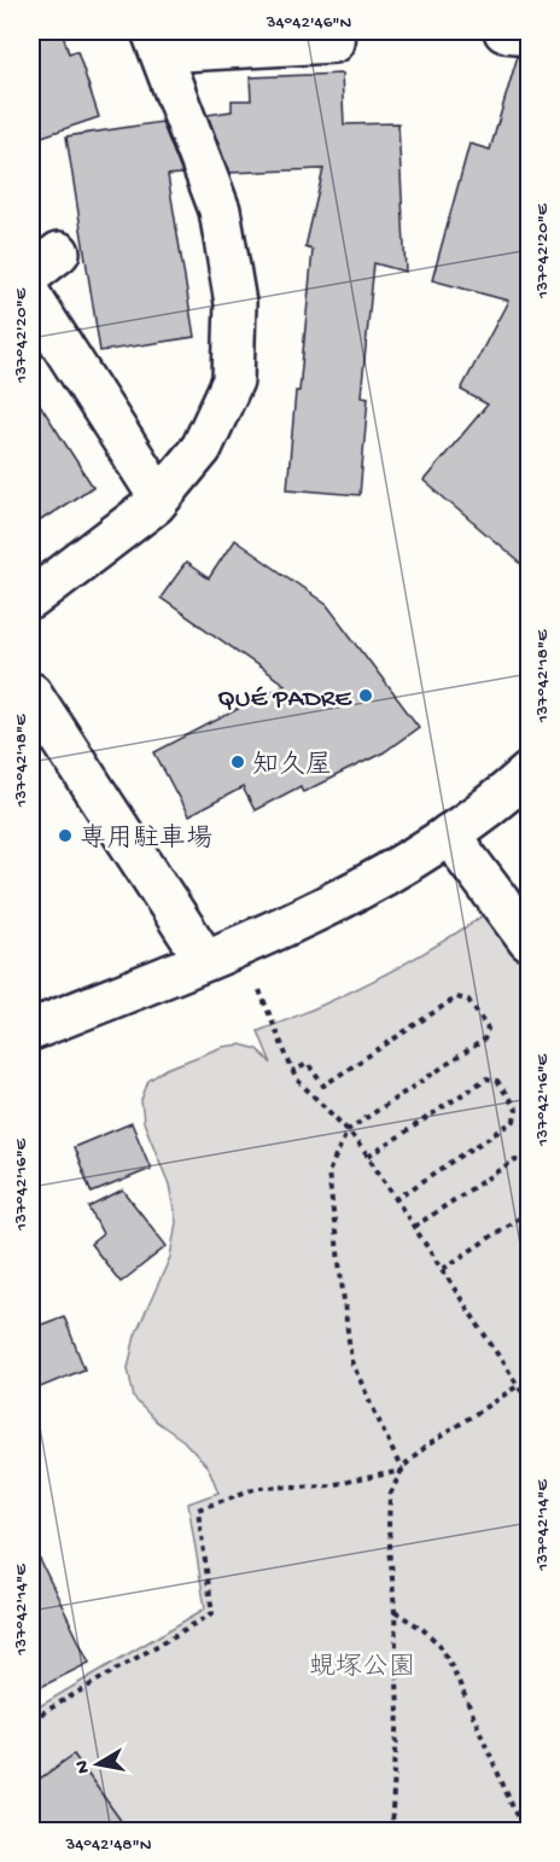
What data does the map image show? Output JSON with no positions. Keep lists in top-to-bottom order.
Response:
{
  "parks": ["蜆塚公園"],
  "places": ["QUÉ PADRE", "知久屋", "専用駐車場"],
  "north": "left",
  "coordinates": [
    "34°42'46\"N",
    "137°42'20\"E",
    "137°42'18\"E",
    "137°42'16\"E",
    "137°42'14\"E",
    "34°42'48\"N"
  ]
}
